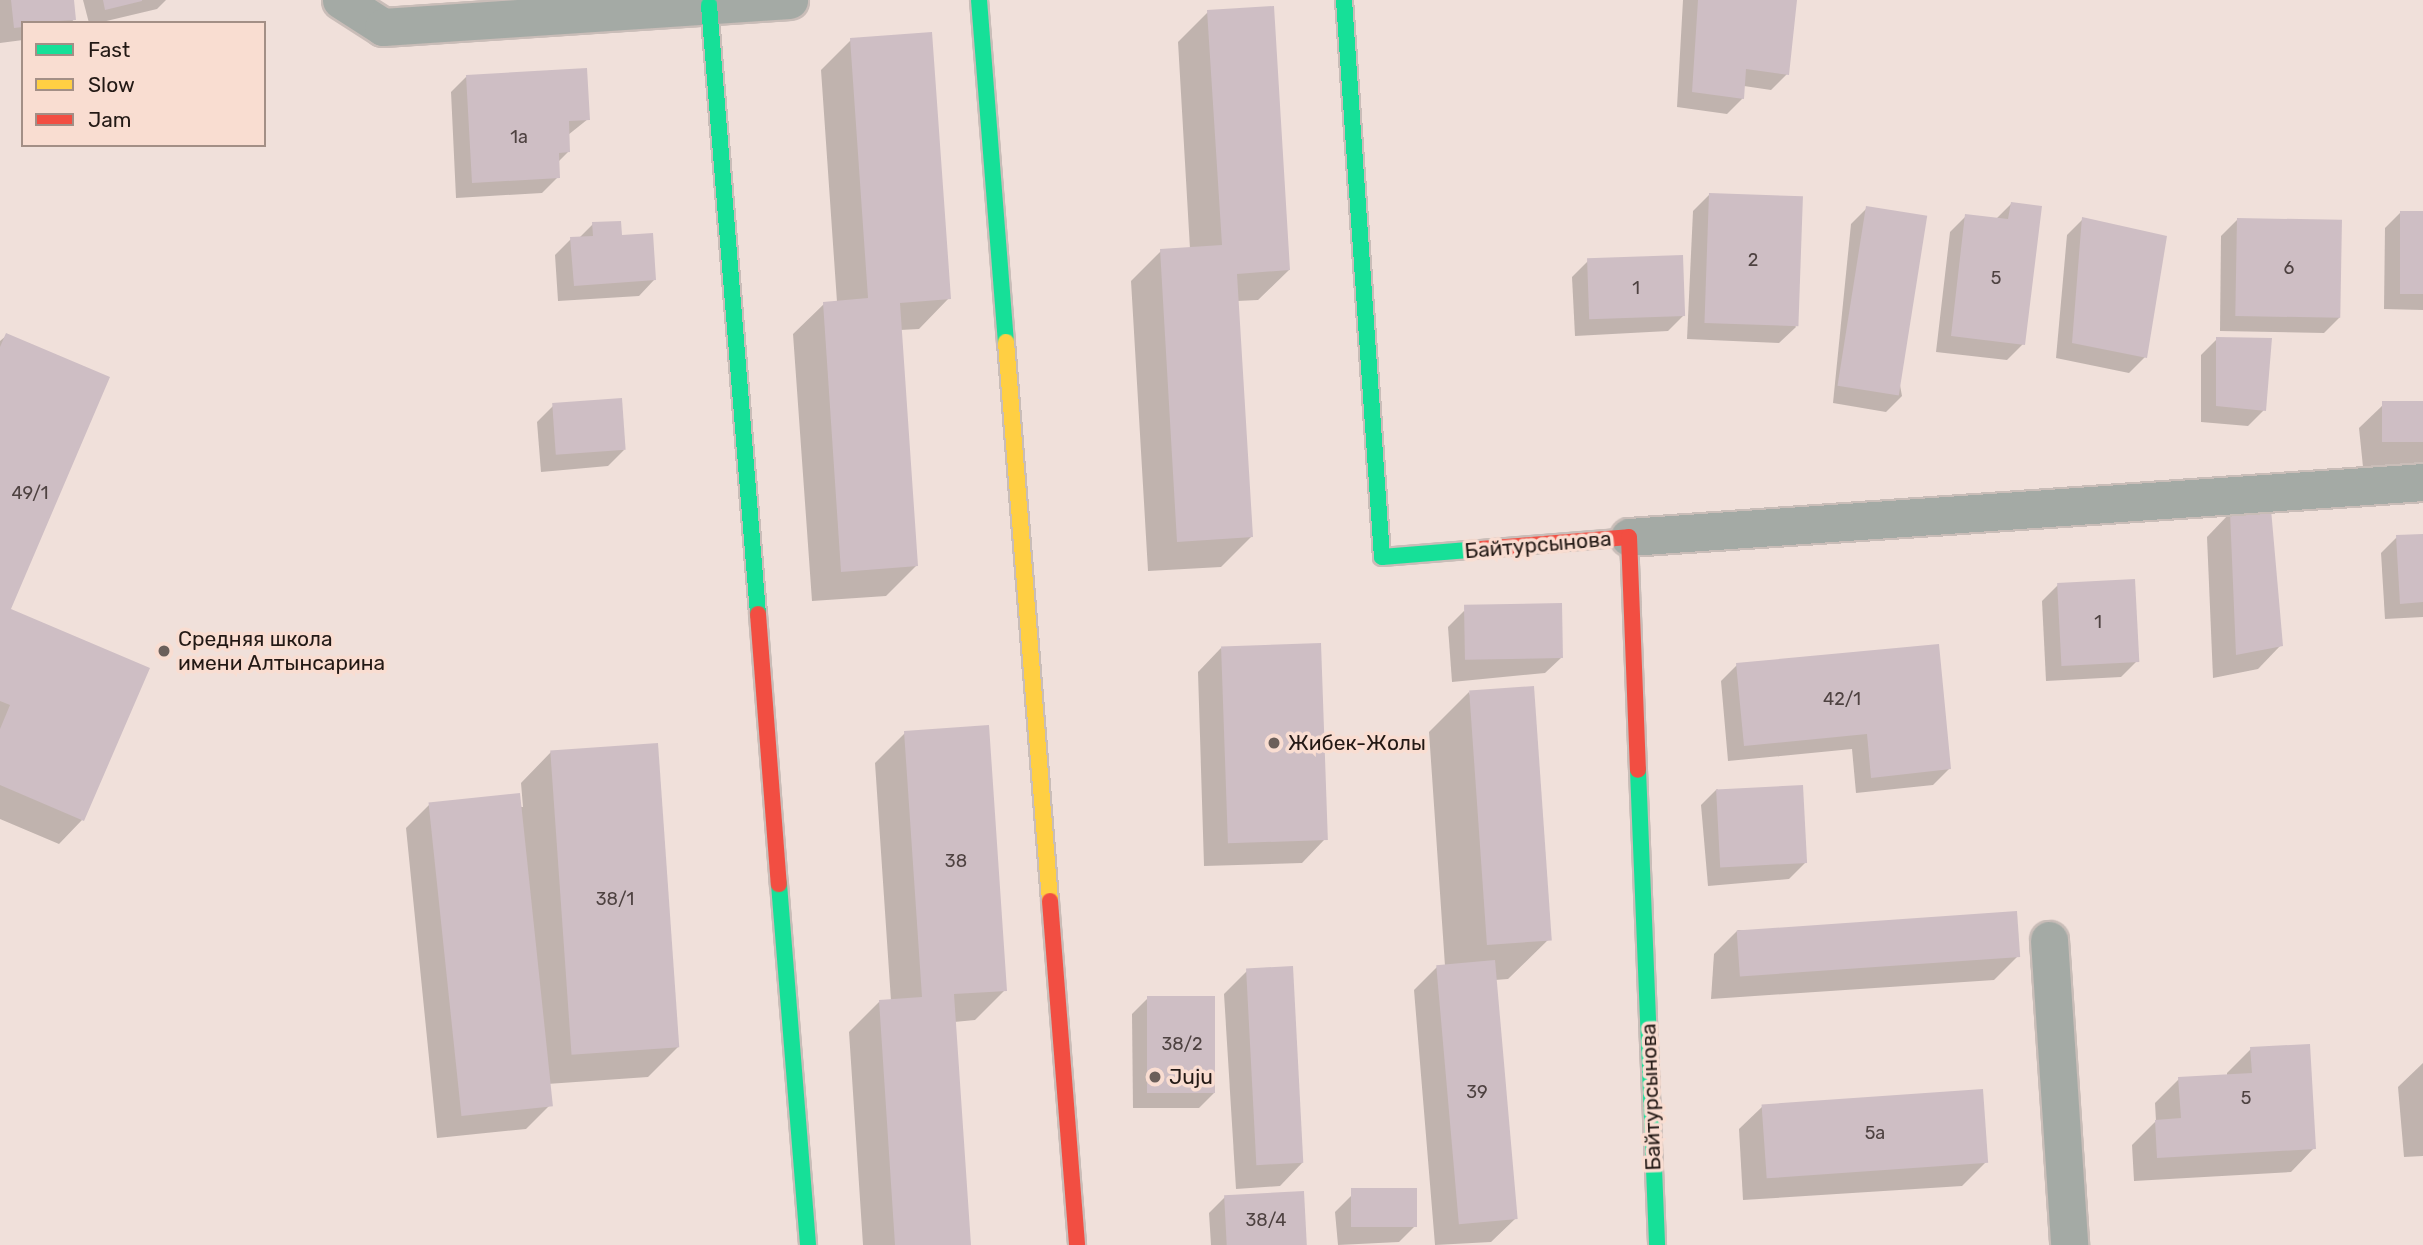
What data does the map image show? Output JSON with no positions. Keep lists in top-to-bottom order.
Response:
{
  "streets": {
    "street": ["Байтурсынова"]
  },
  "places": ["Средняя школа имени Алтынсарина", "Жибек-Жолы", "Juju"],
  "house_numbers": [
    "1а",
    "2",
    "6",
    "5",
    "1",
    "49/1",
    "1",
    "42/1",
    "38",
    "38/1",
    "38/2",
    "39",
    "5",
    "5а",
    "38/4"
  ],
  "legend": ["Fast", "Slow", "Jam"]
}
